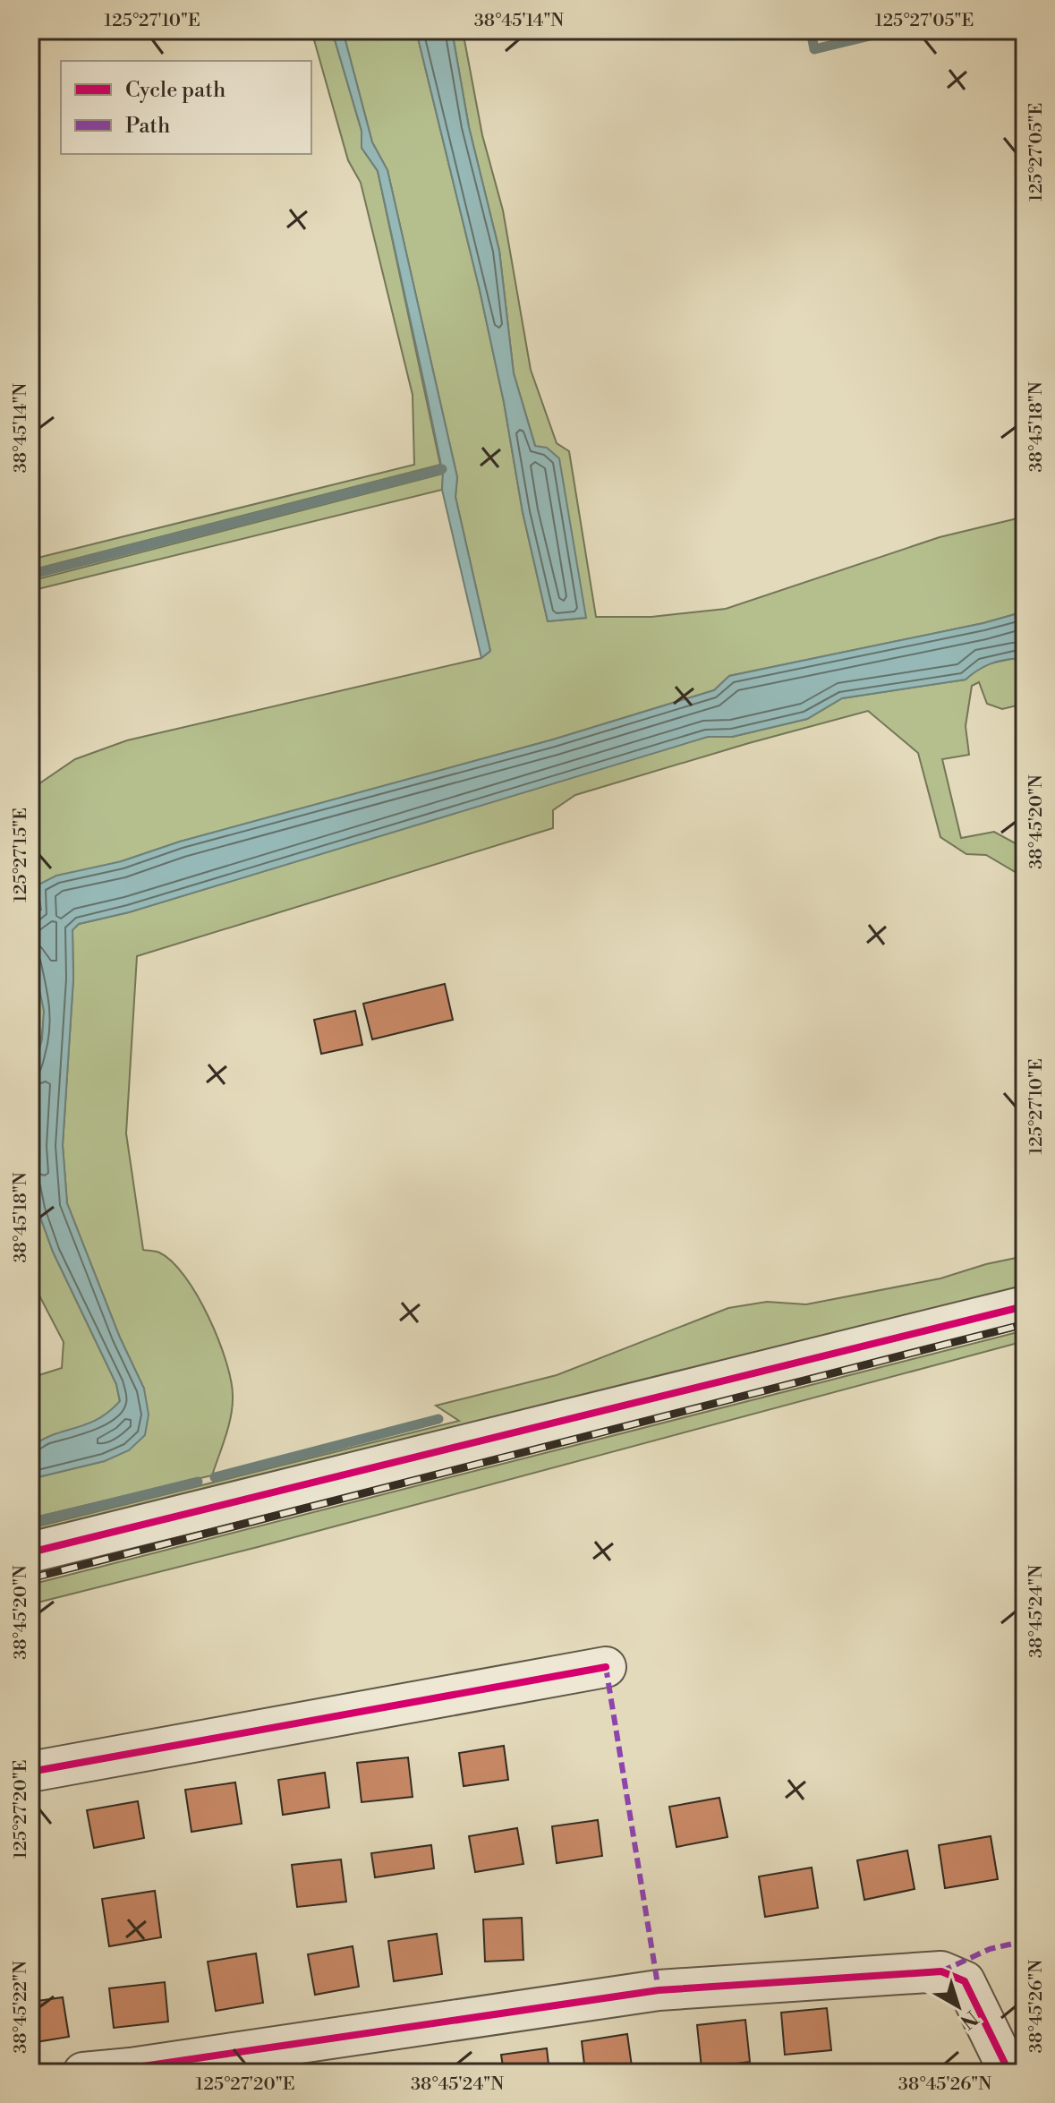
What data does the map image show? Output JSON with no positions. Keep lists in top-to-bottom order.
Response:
{
  "legend": ["Cycle path", "Path"],
  "north": "bottom right",
  "coordinates": [
    "125°27'10\"E",
    "38°45'14\"N",
    "125°27'05\"E",
    "38°45'18\"N",
    "38°45'20\"N",
    "125°27'15\"E",
    "38°45'24\"N",
    "125°27'20\"E",
    "38°45'26\"N",
    "38°45'22\"N"
  ]
}
